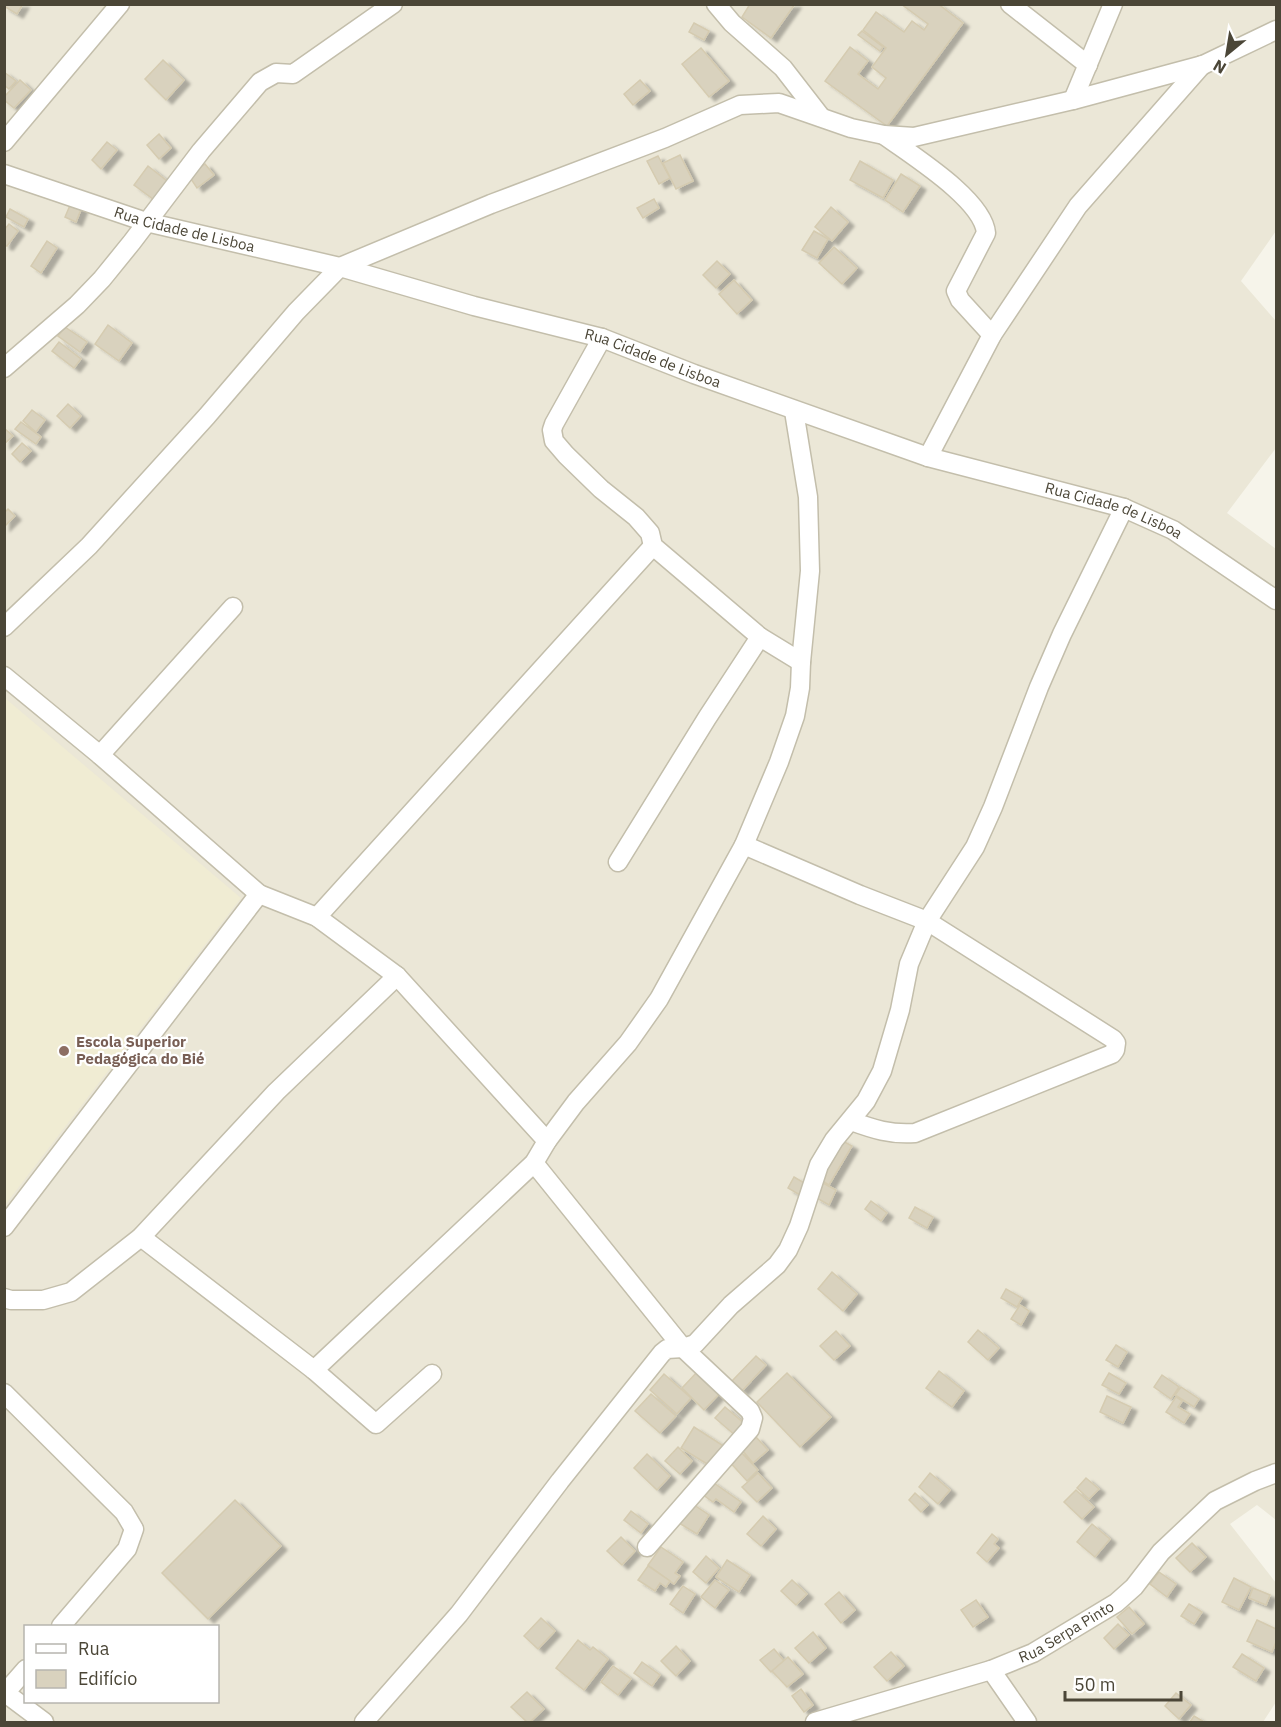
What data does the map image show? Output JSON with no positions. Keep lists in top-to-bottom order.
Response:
{
  "streets": {
    "street": ["Rua Cidade de Lisboa", "Rua Serpa Pinto"]
  },
  "places": ["Escola Superior Pedagógica do Bié"],
  "legend": ["Rua", "Edifício"],
  "scale_bar": "50 m",
  "north": "bottom left"
}
